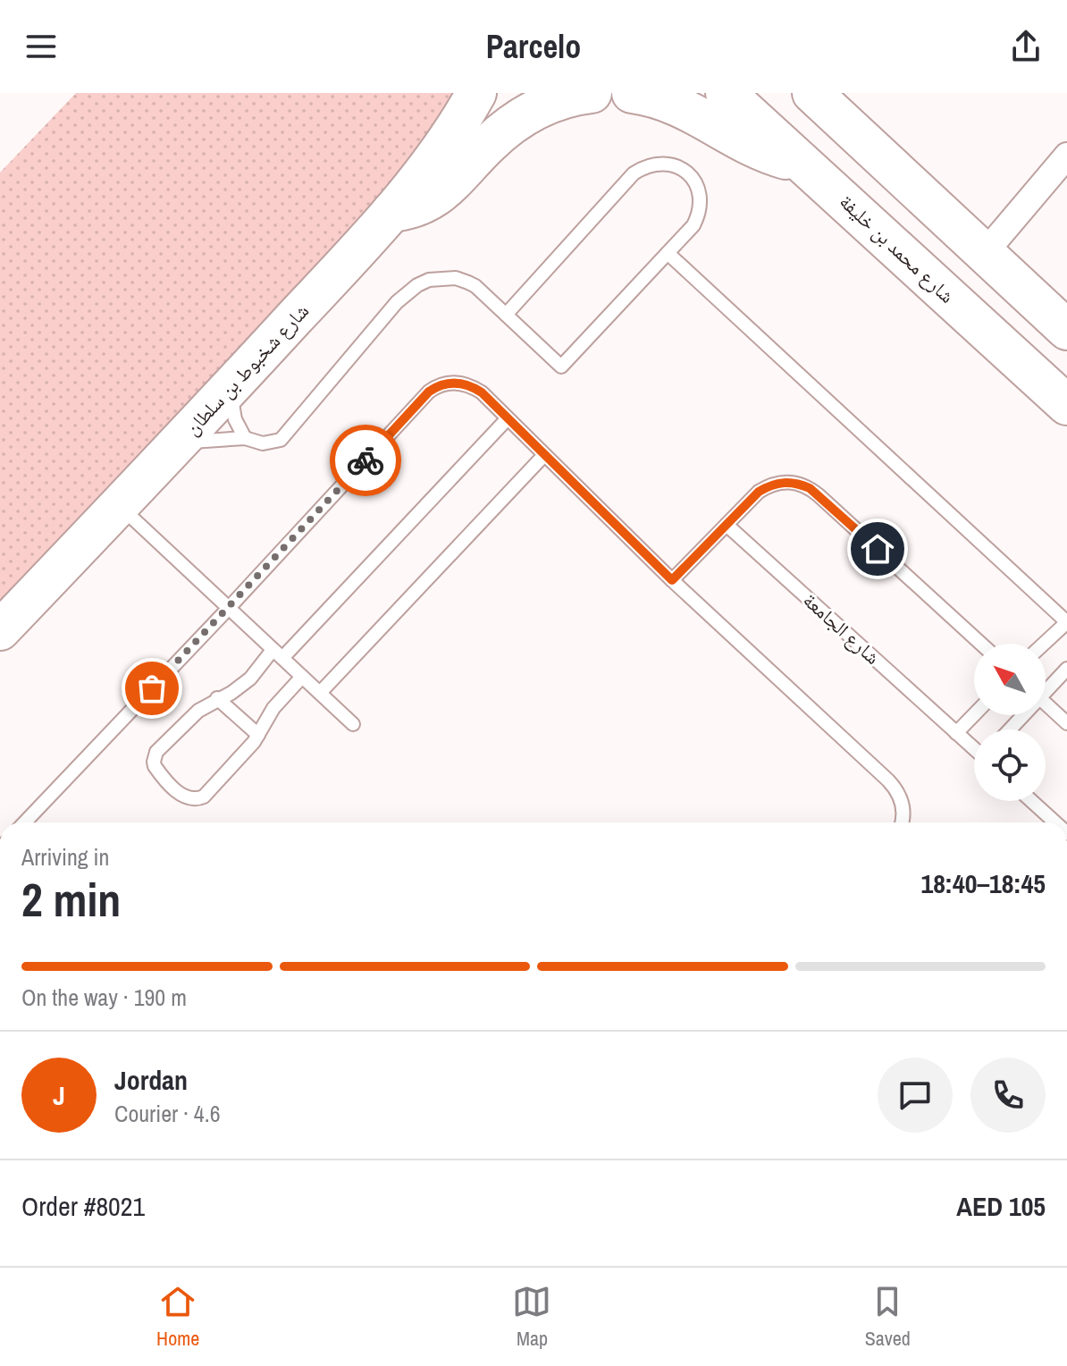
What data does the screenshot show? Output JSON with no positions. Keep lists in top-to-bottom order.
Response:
{
  "streets": {
    "main road": ["شارع محمد بن خليفة", "شارع شخبوط بن سلطان"],
    "lane": ["شارع الجامعة"]
  },
  "north": "top left",
  "page": {
    "header": "Parcelo",
    "heading": ["2 min", "Arriving in", "18:40–18:45"],
    "panel": [
      "Jordan",
      "Courier · 4.6",
      "Order #8021",
      "AED 105"
    ],
    "bar": "On the way · 190 m",
    "round": "J",
    "tabs": ["Home", "Map", "Saved"]
  }
}
